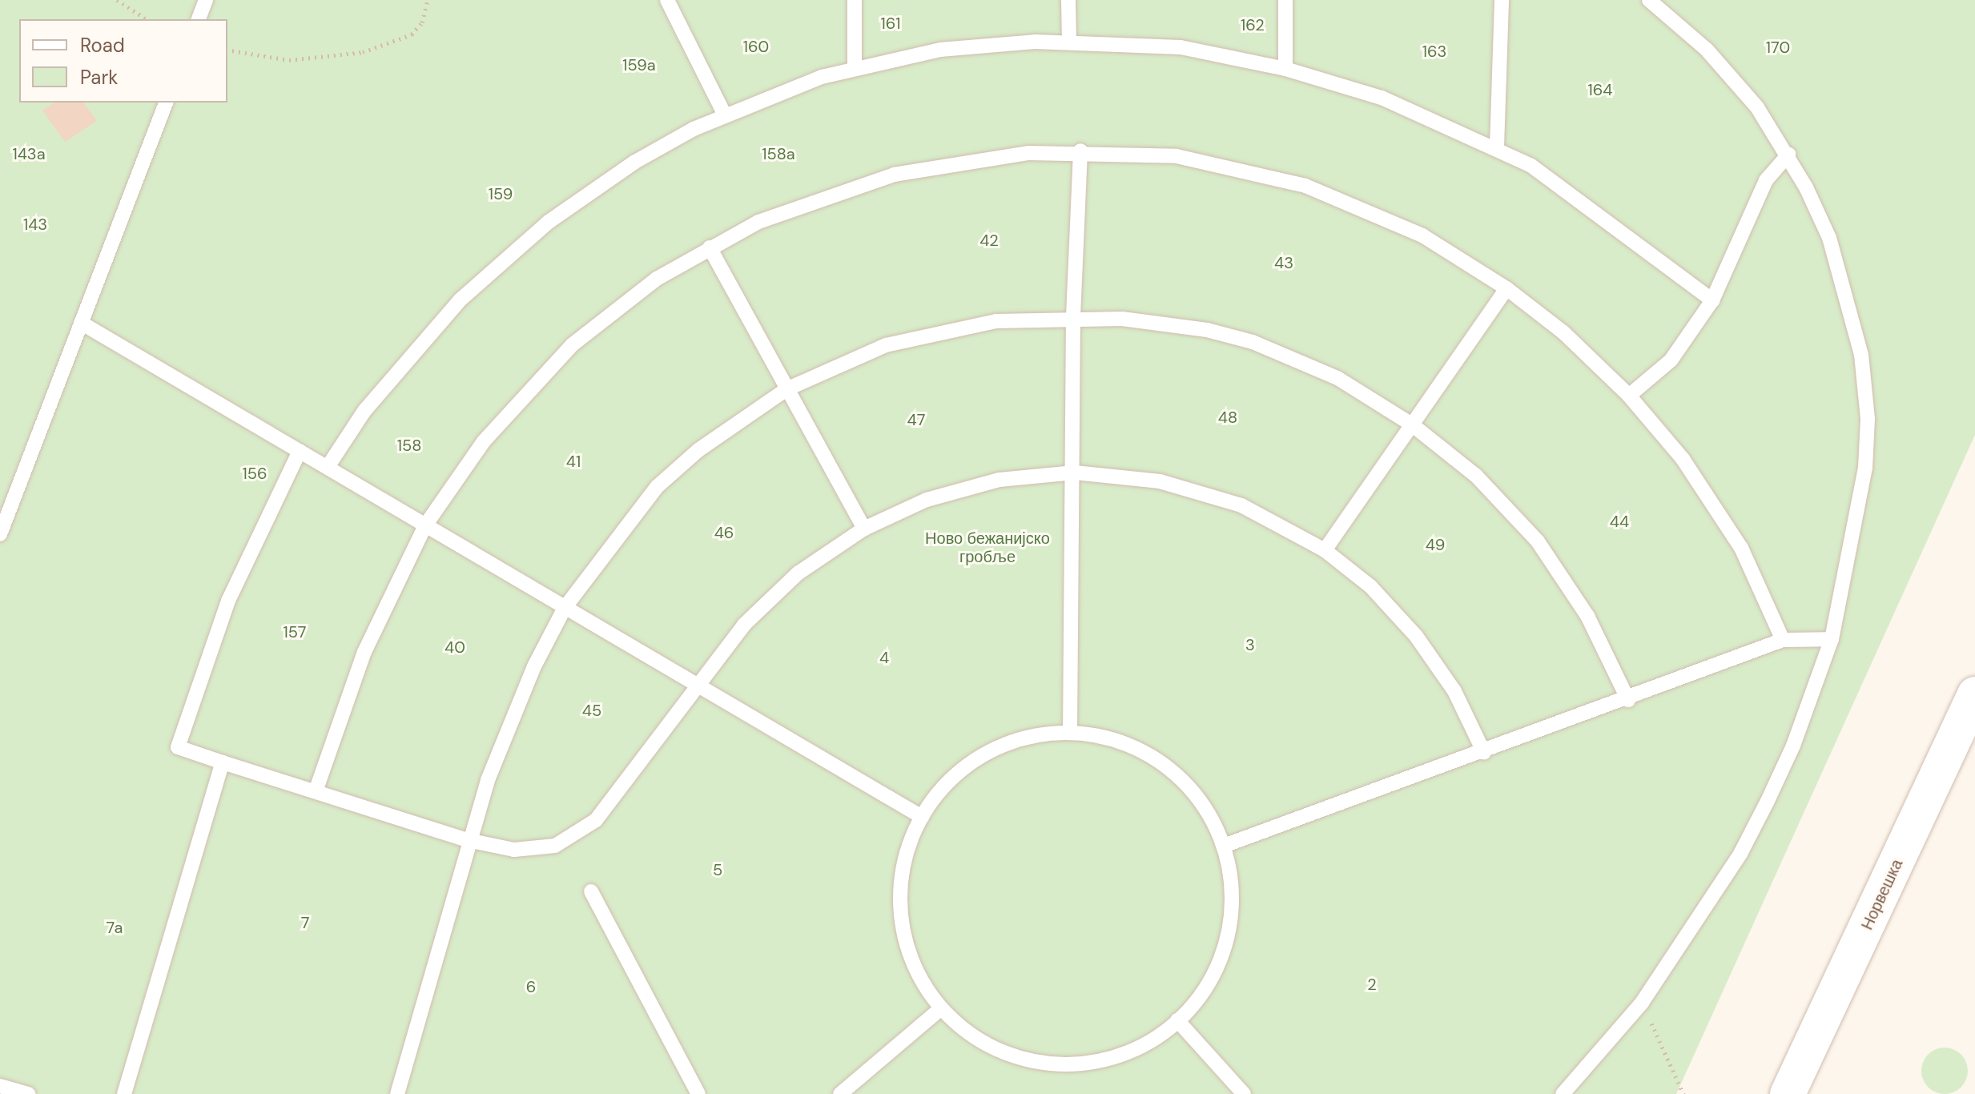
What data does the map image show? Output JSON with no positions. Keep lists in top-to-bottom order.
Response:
{
  "streets": {
    "main road": ["Норвешка"]
  },
  "parks": [
    "161",
    "162",
    "160",
    "170",
    "163",
    "159a",
    "164",
    "143a",
    "158a",
    "159",
    "143",
    "42",
    "43",
    "48",
    "47",
    "158",
    "41",
    "156",
    "44",
    "46",
    "Ново бежанијско гробље",
    "49",
    "157",
    "3",
    "40",
    "4",
    "45",
    "5",
    "7",
    "7a",
    "2",
    "6"
  ],
  "legend": ["Road", "Park"]
}
